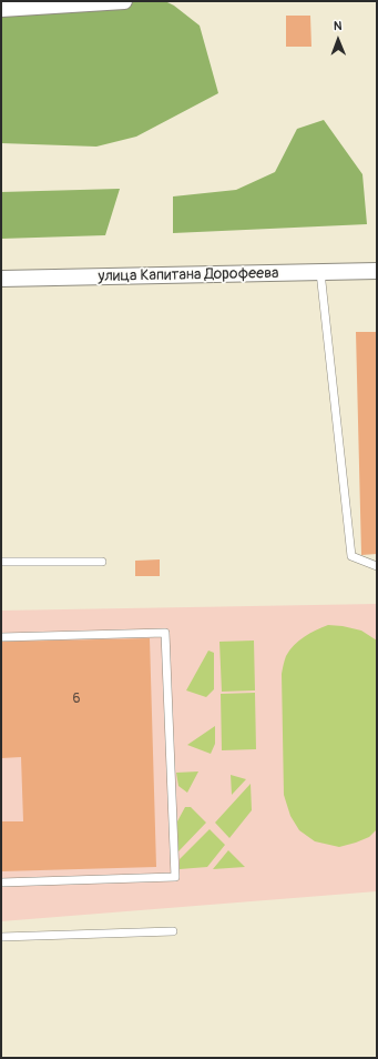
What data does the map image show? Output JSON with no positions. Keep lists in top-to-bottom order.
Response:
{
  "streets": {
    "street": ["улица Капитана Дорофеева"]
  },
  "house_numbers": ["6"],
  "north": "top"
}
